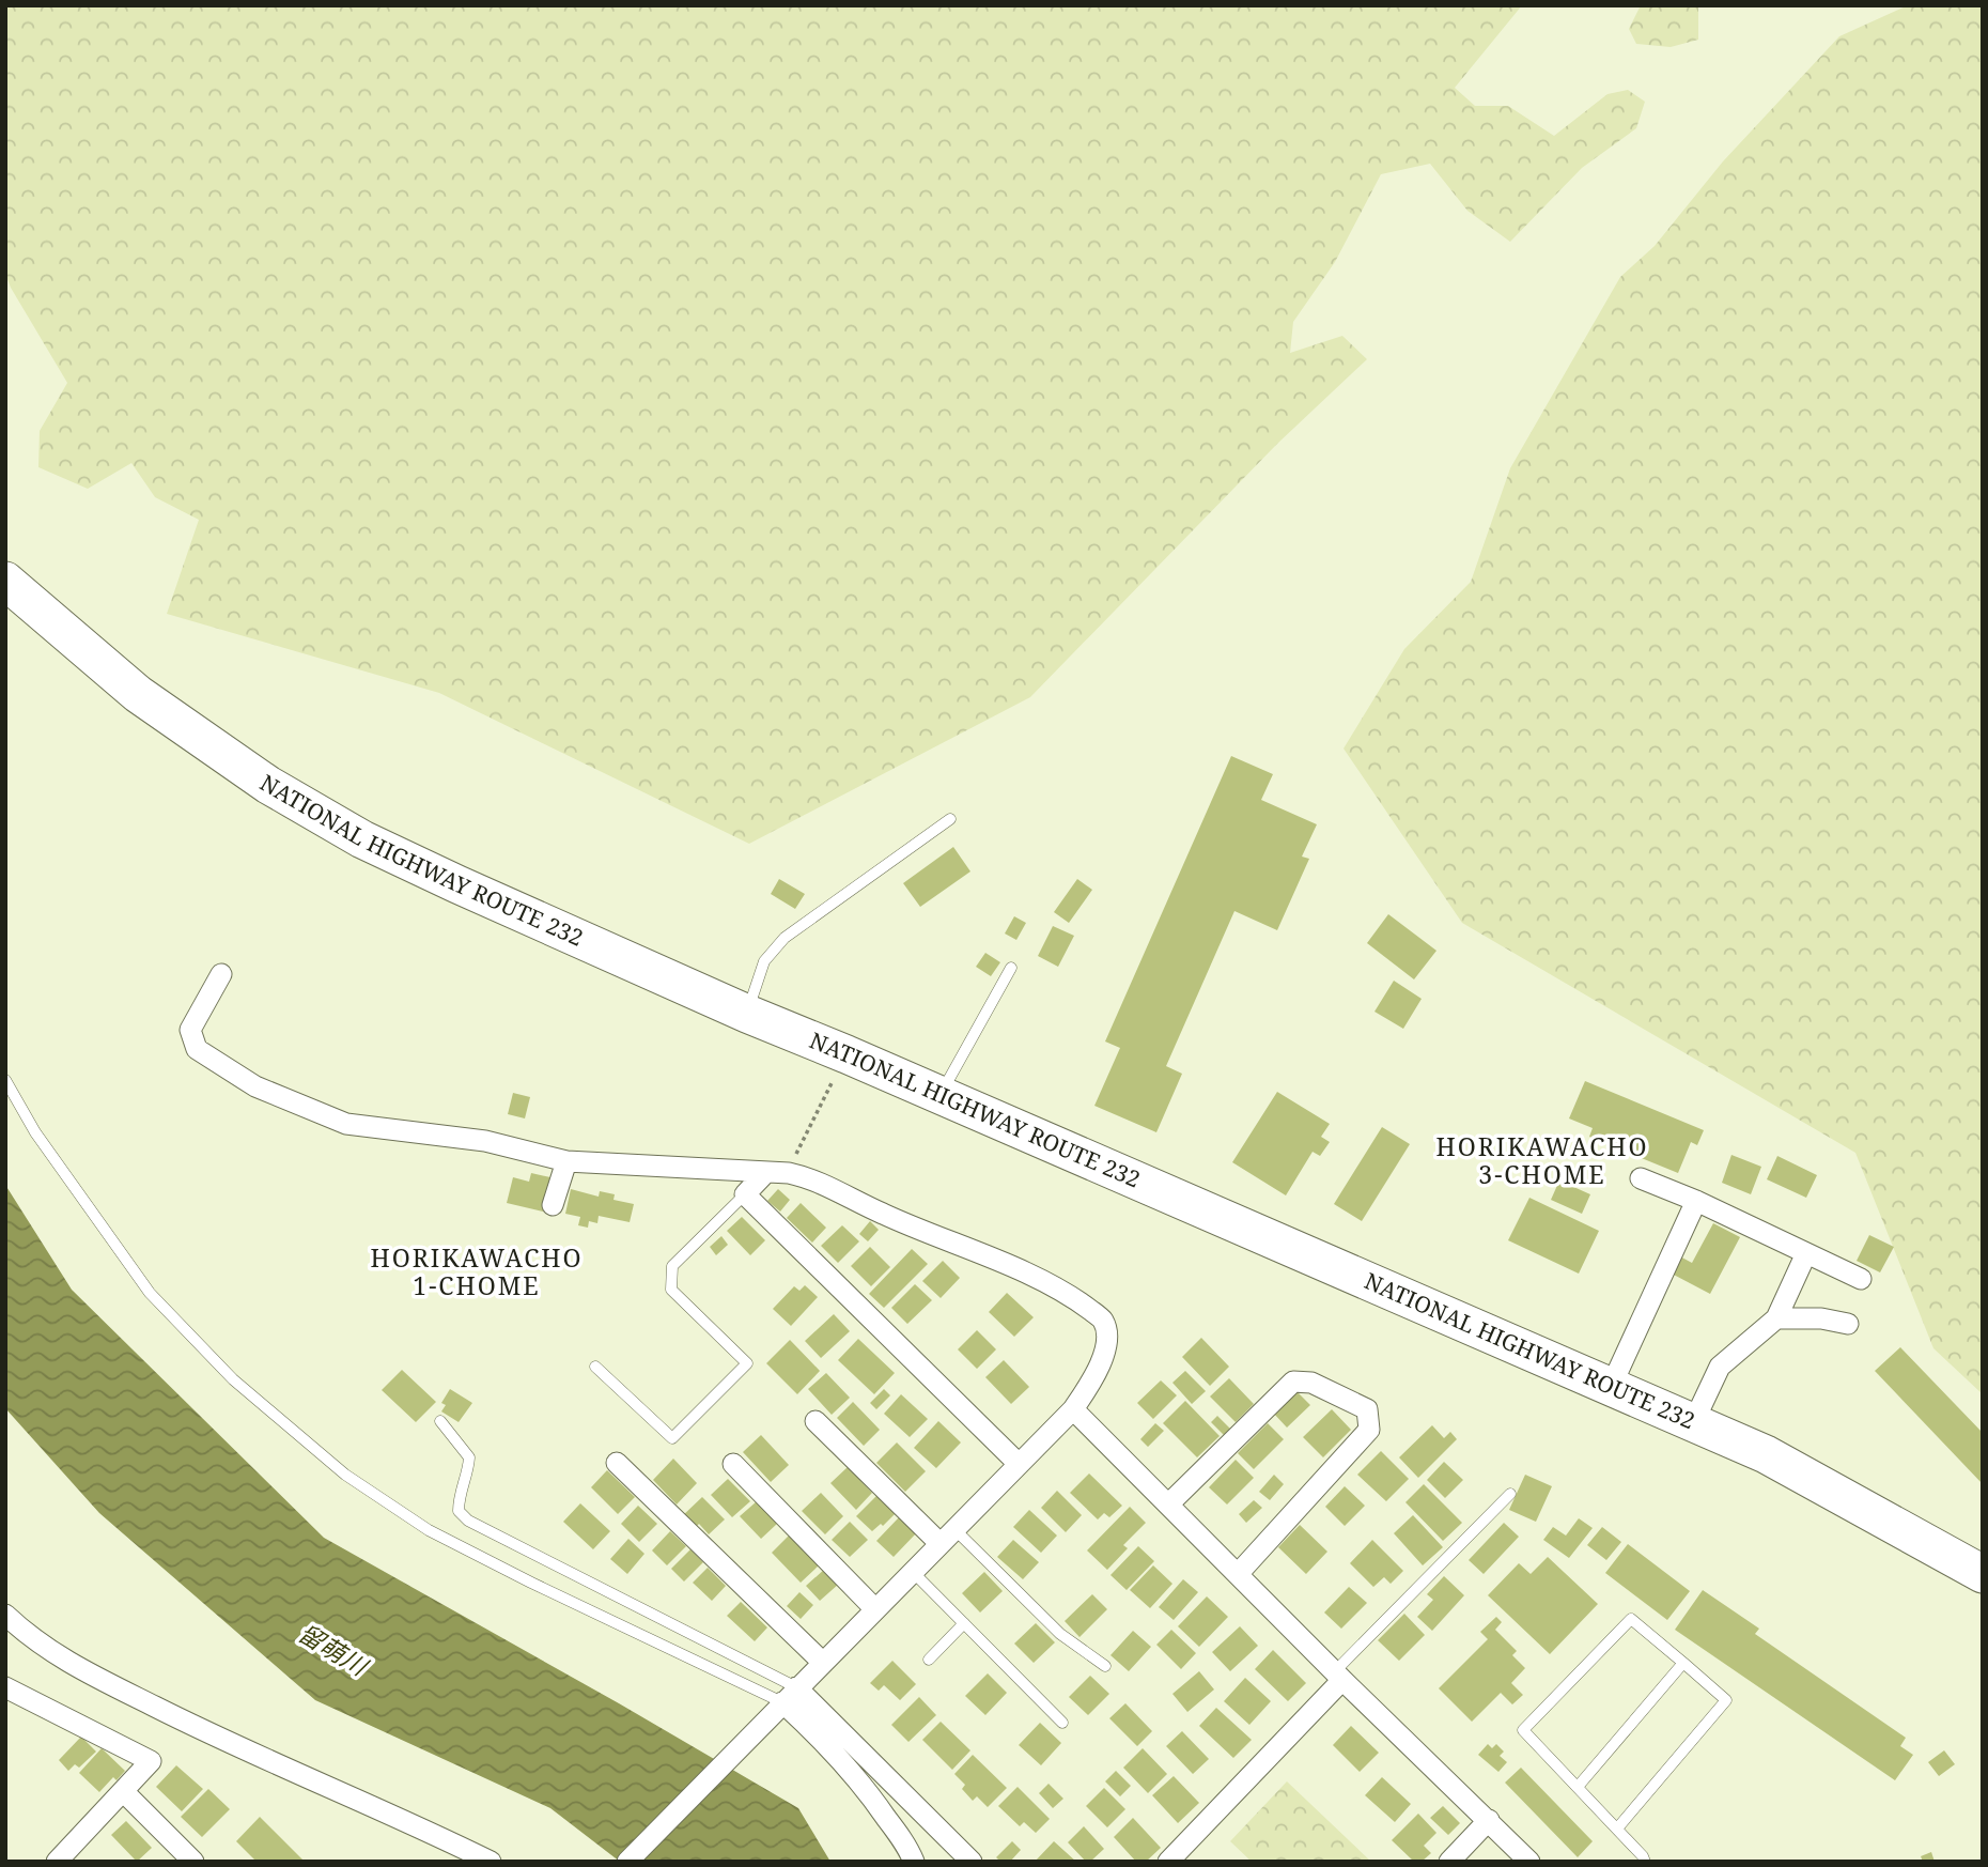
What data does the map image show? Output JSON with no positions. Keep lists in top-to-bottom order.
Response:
{
  "streets": {
    "highway": ["NATIONAL HIGHWAY ROUTE 232"]
  },
  "districts": ["HORIKAWACHO 3-CHOME", "HORIKAWACHO 1-CHOME"],
  "water": ["留萌川"]
}
